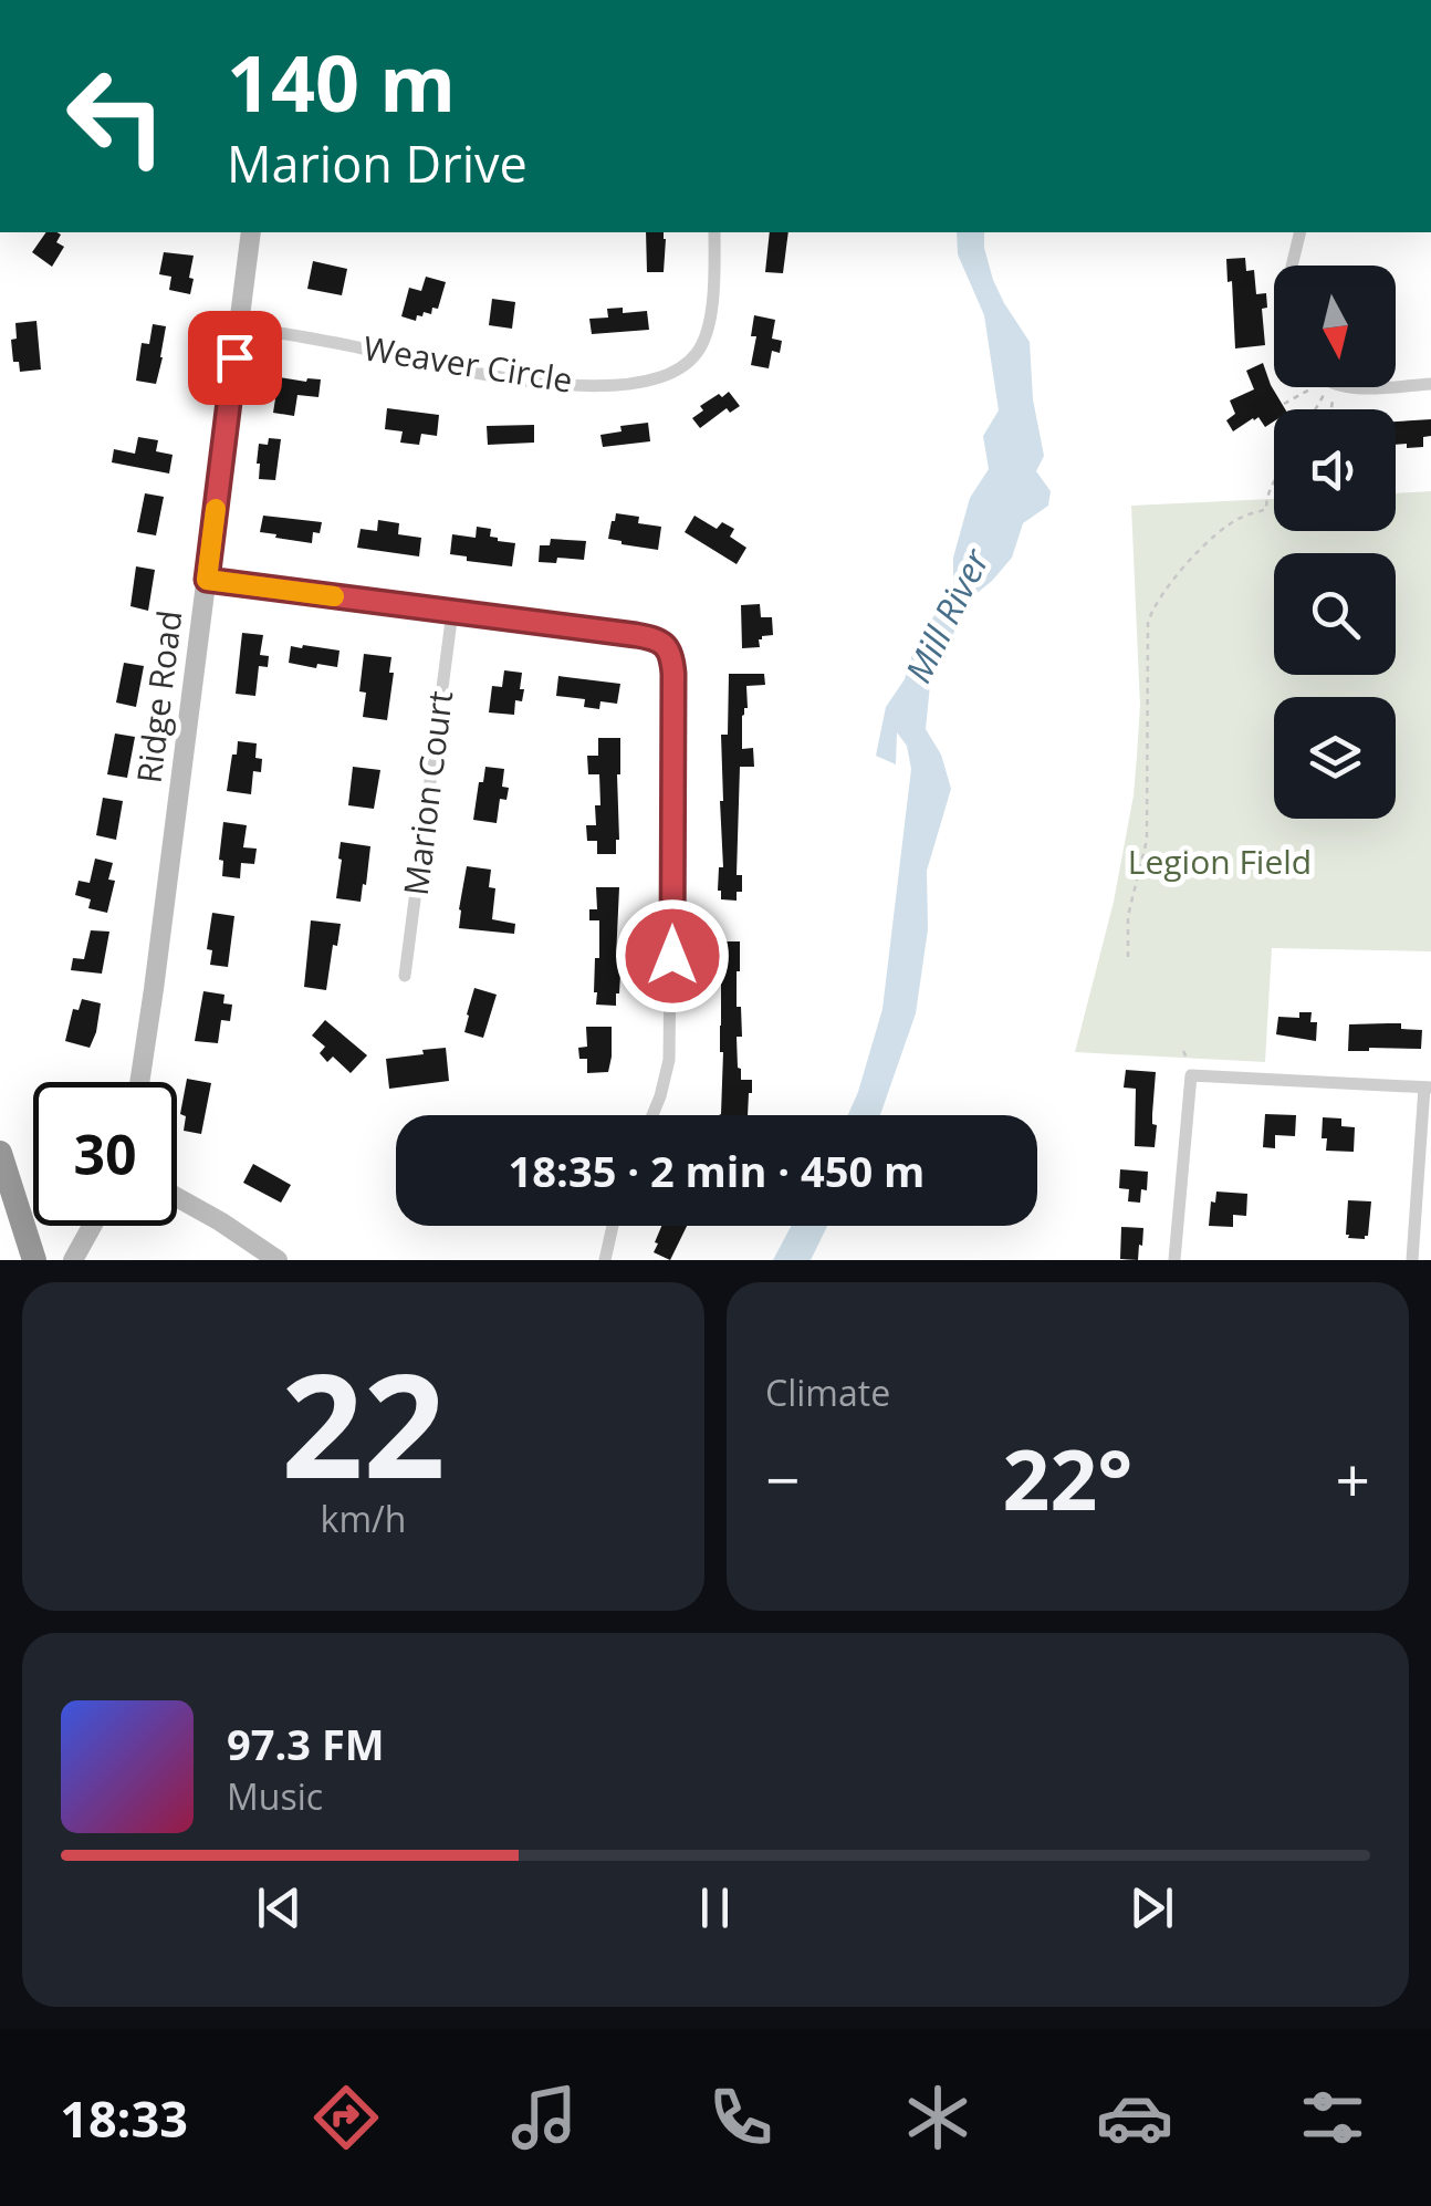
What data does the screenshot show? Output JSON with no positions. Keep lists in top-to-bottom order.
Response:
{
  "streets": {
    "main road": ["Ridge Road"],
    "street": ["Weaver Circle", "Marion Court"]
  },
  "crossings": [
    ["Weaver Circle", "Ridge Road"]
  ],
  "water": ["Mill River"],
  "parks": ["Legion Field"],
  "north": "bottom",
  "page": {
    "turn": ["140 m", "Marion Drive"],
    "limit": "30",
    "trip": "18:35 · 2 min · 450 m",
    "tile": [
      ["22", "km/h"],
      "Climate"
    ],
    "heat": ["−", "22°", "+"],
    "song": ["97.3 FM", "Music"],
    "tabs": "18:33"
  }
}
